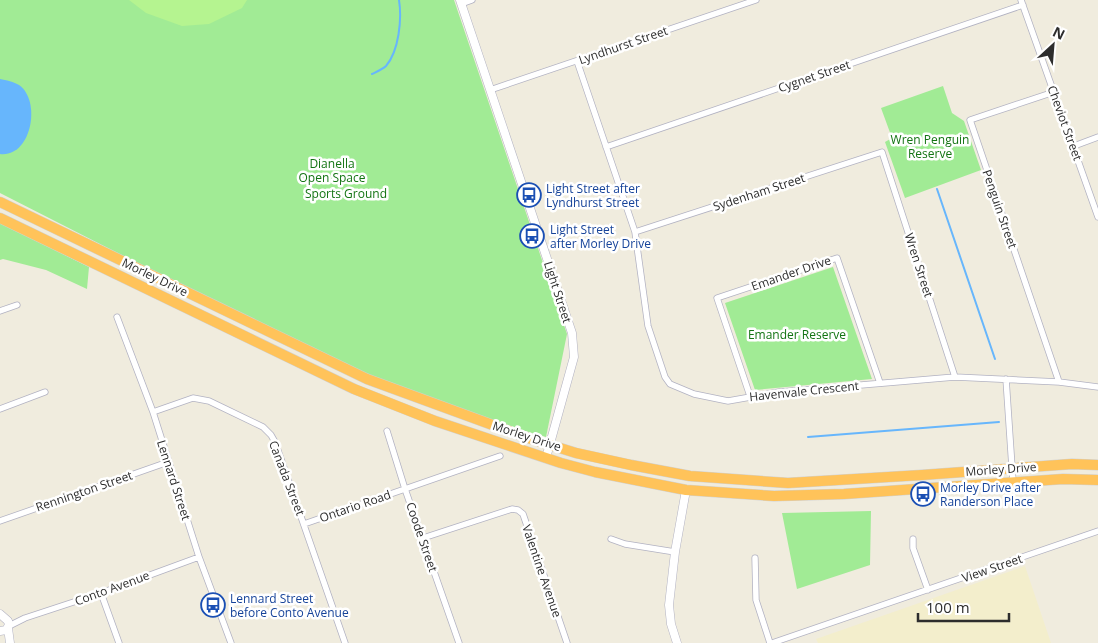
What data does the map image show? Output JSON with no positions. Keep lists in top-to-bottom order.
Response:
{
  "streets": {
    "highway": ["Morley Drive"],
    "street": [
      "Lyndhurst Street",
      "Cygnet Street",
      "Cheviot Street",
      "Sydenham Street",
      "Penguin Street",
      "Wren Street",
      "Emander Drive",
      "Light Street",
      "Havenvale Crescent",
      "Canada Street",
      "Lennard Street",
      "Rennington Street",
      "Ontario Road",
      "Coode Street",
      "View Street",
      "Valentine Avenue",
      "Conto Avenue"
    ]
  },
  "crossings": [
    ["Lyndhurst Street", "Light Street"],
    ["Lyndhurst Street", "Havenvale Crescent"],
    ["Cygnet Street", "Cheviot Street"],
    ["Cygnet Street", "Havenvale Crescent"],
    ["Cheviot Street", "Penguin Street"],
    ["Sydenham Street", "Wren Street"],
    ["Sydenham Street", "Havenvale Crescent"],
    ["Penguin Street", "Havenvale Crescent"],
    ["Wren Street", "Havenvale Crescent"],
    ["Emander Drive", "Havenvale Crescent"],
    ["Morley Drive", "Light Street"],
    ["Canada Street", "Lennard Street"],
    ["Canada Street", "Ontario Road"],
    ["Lennard Street", "Rennington Street"],
    ["Lennard Street", "Conto Avenue"],
    ["Ontario Road", "Coode Street"],
    ["Coode Street", "Valentine Avenue"]
  ],
  "parks": [
    "Wren Penguin Reserve",
    "Dianella Open Space",
    "Sports Ground",
    "Emander Reserve"
  ],
  "places": {
    "bus stop": [
      "Light Street after Lyndhurst Street",
      "Light Street after Morley Drive",
      "Morley Drive after Randerson Place",
      "Lennard Street before Conto Avenue"
    ]
  },
  "scale_bar": "100 m",
  "north": "top right"
}
